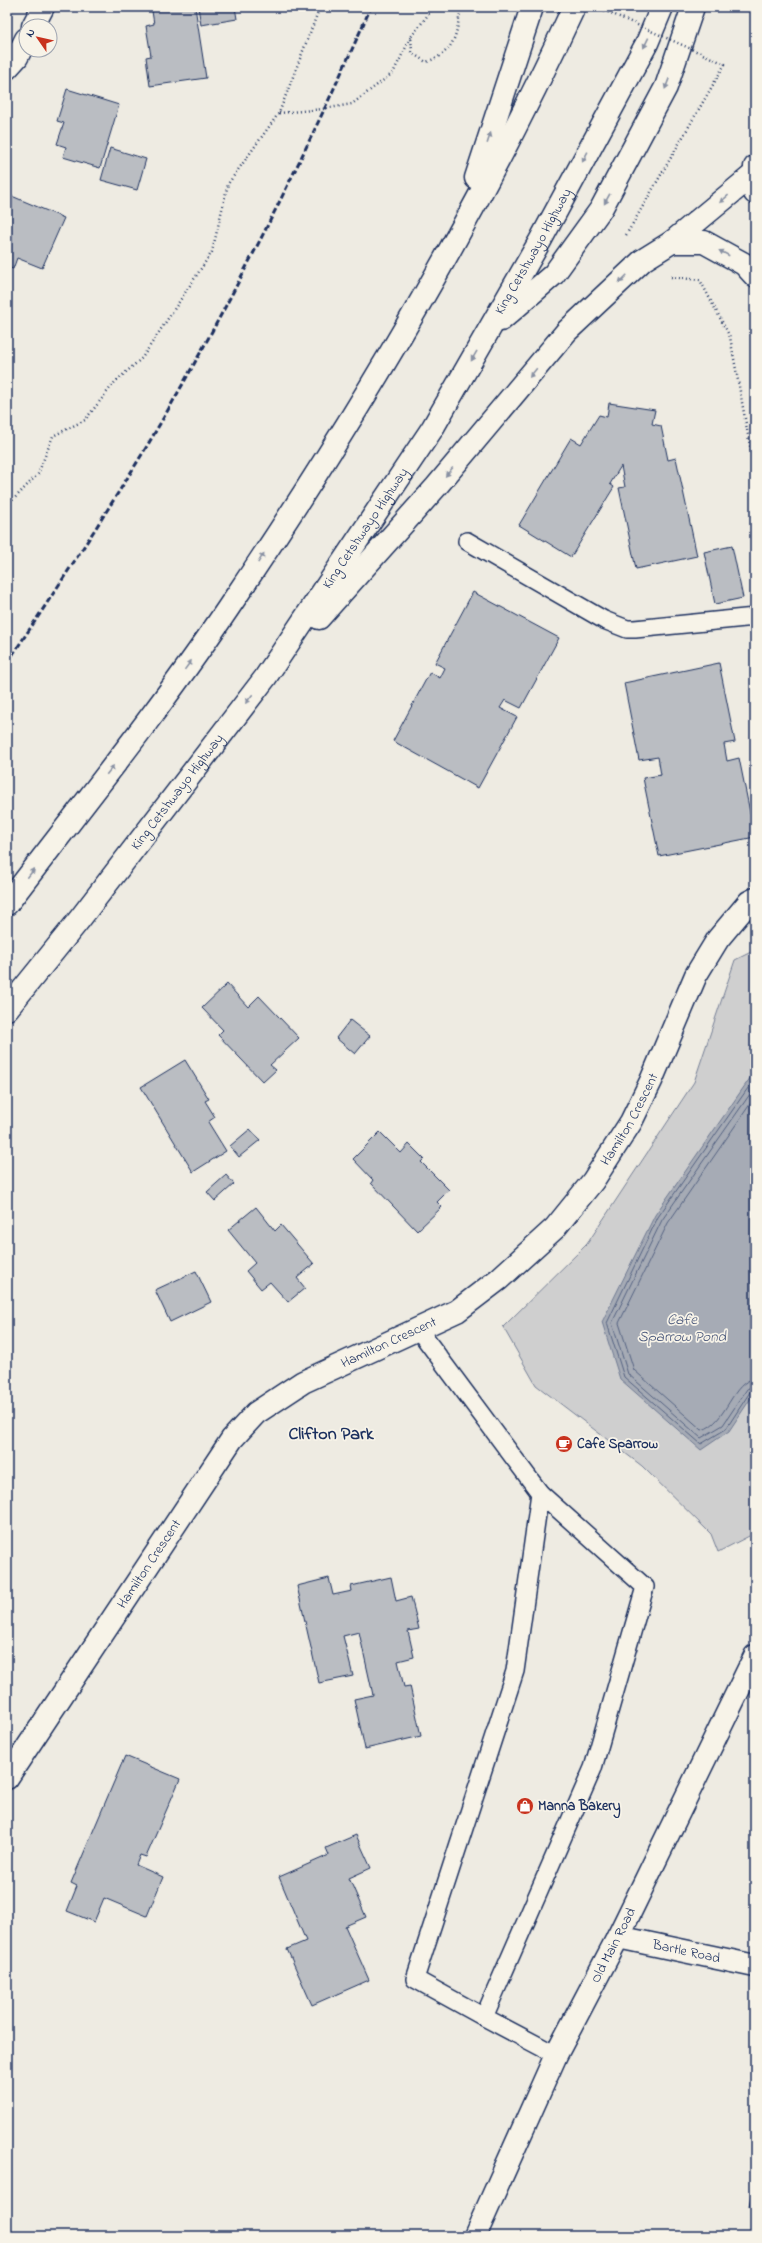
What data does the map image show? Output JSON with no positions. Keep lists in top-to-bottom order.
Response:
{
  "streets": {
    "main road": [
      "King Cetshwayo Highway",
      "Hamilton Crescent",
      "Old Main Road",
      "Bartle Road"
    ]
  },
  "crossings": [
    ["Old Main Road", "Bartle Road"]
  ],
  "districts": ["Clifton Park"],
  "water": ["Cafe Sparrow Pond"],
  "places": {
    "cafe": ["Cafe Sparrow"],
    "shop": ["Manna Bakery"]
  },
  "north": "top left"
}
